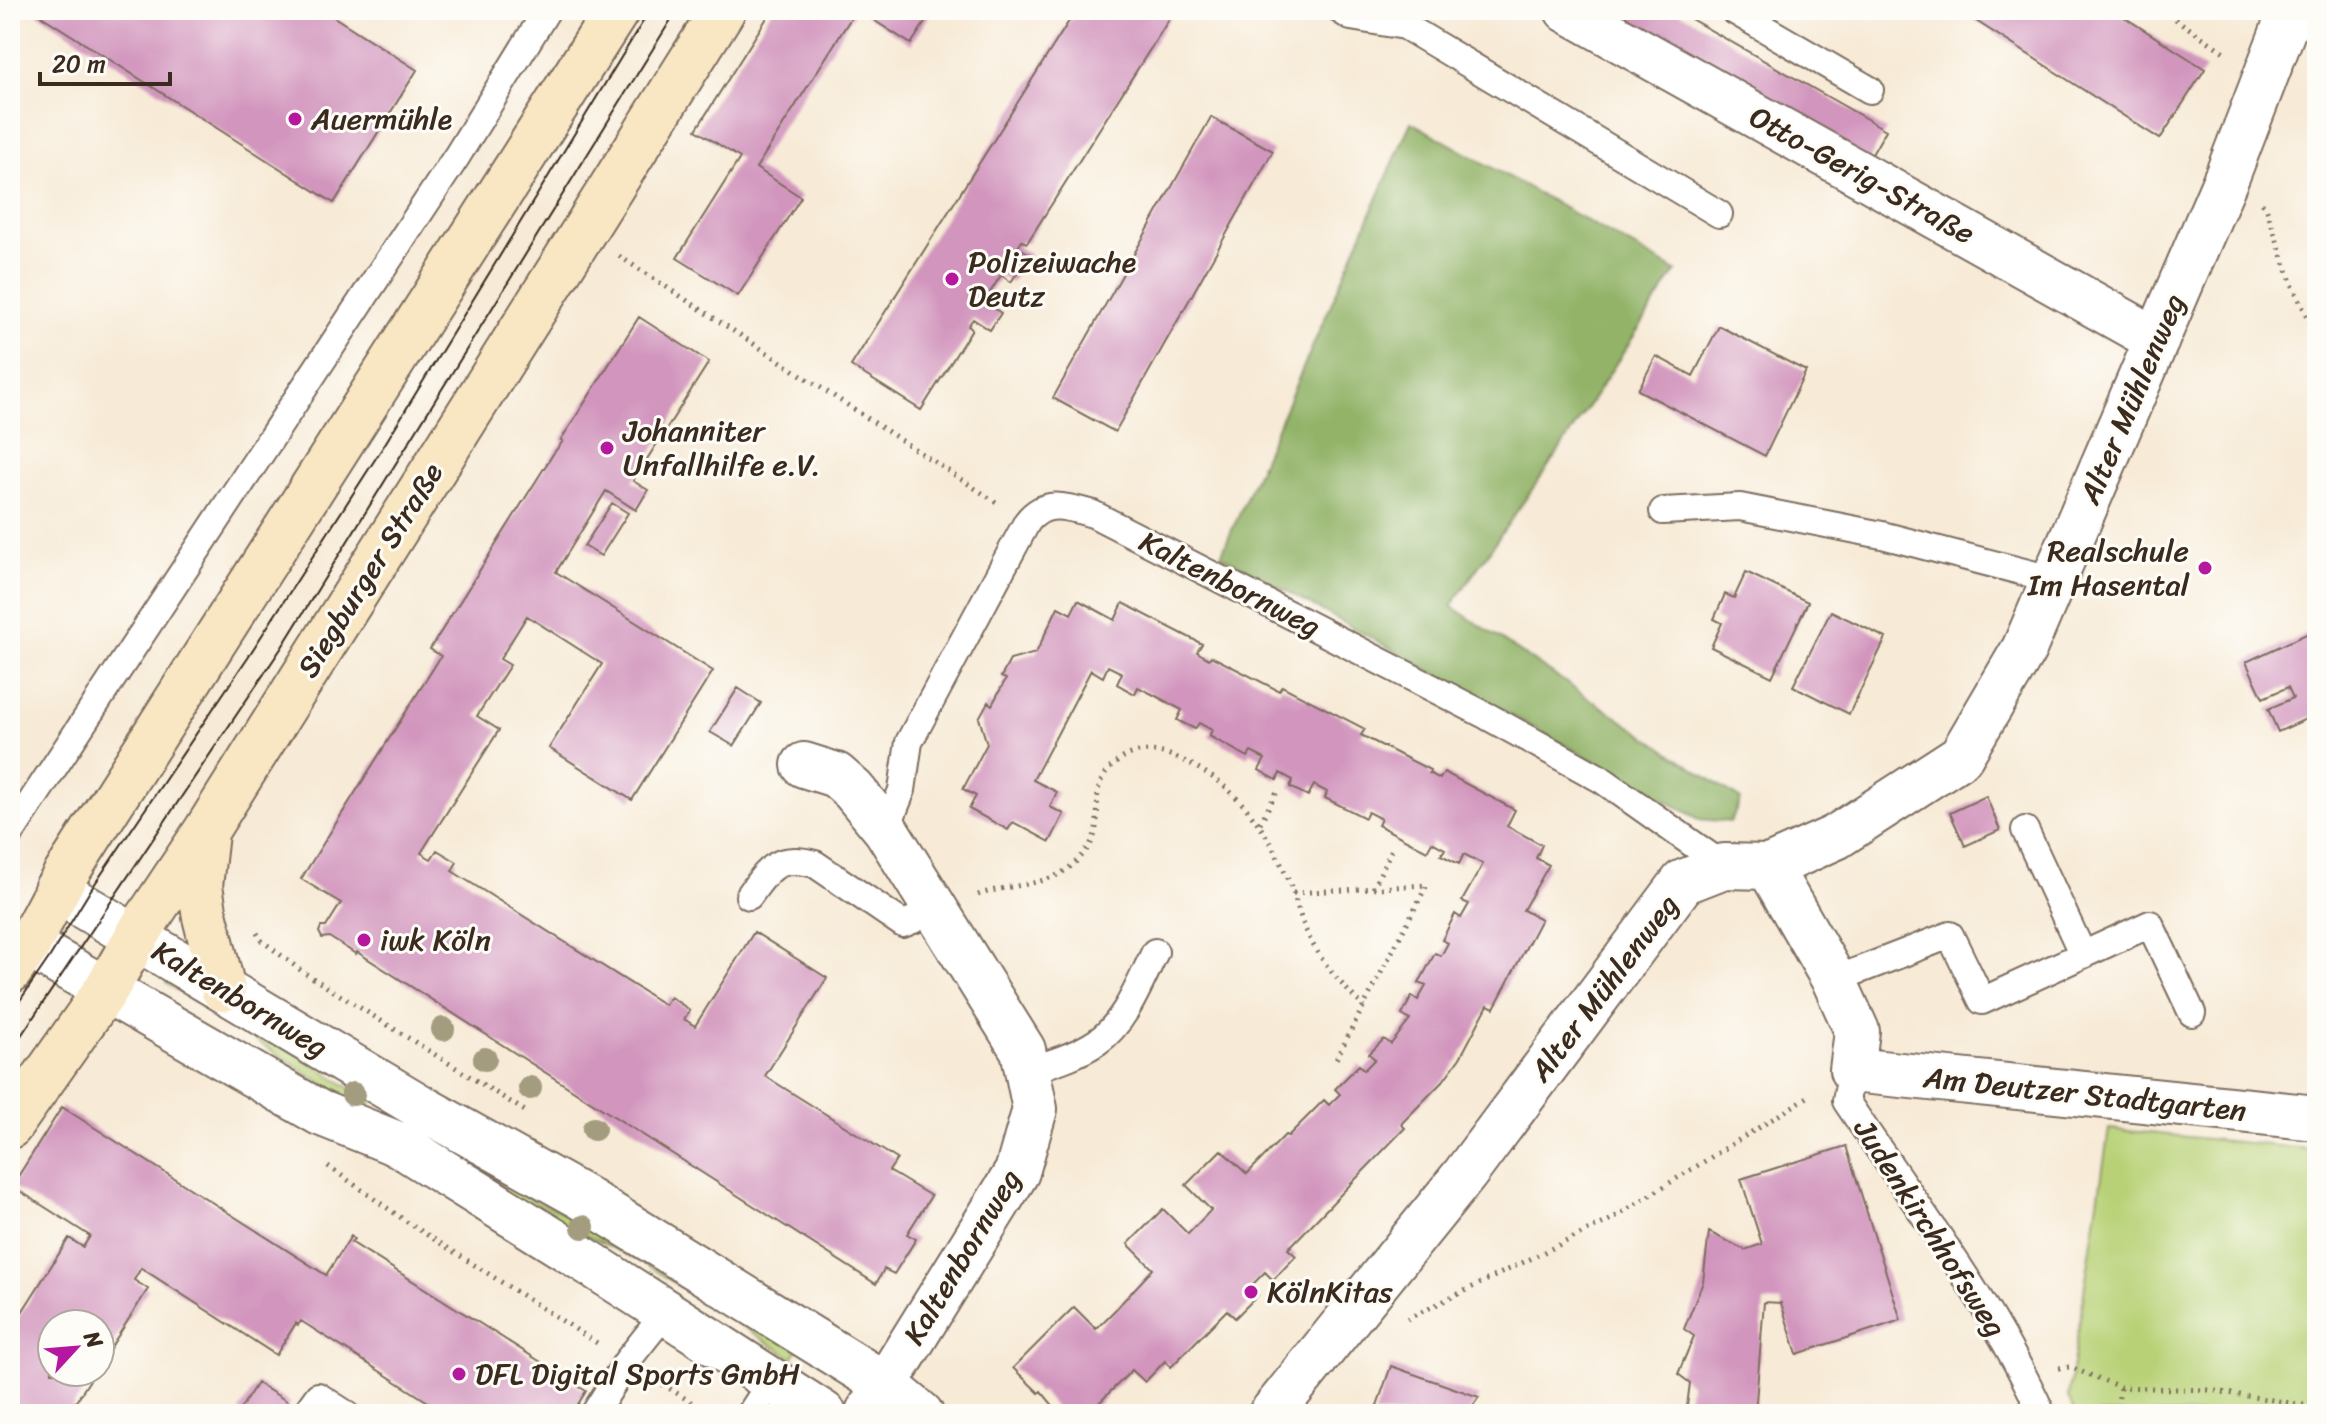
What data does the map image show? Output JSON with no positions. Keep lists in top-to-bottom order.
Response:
{
  "streets": {
    "main road": ["Siegburger Straße"],
    "street": [
      "Otto-Gerig-Straße",
      "Alter Mühlenweg",
      "Kaltenbornweg",
      "Am Deutzer Stadtgarten",
      "Judenkirchhofsweg"
    ]
  },
  "crossings": [
    ["Otto-Gerig-Straße", "Alter Mühlenweg"],
    ["Alter Mühlenweg", "Kaltenbornweg"],
    ["Alter Mühlenweg", "Judenkirchhofsweg"],
    ["Siegburger Straße", "Kaltenbornweg"],
    ["Am Deutzer Stadtgarten", "Judenkirchhofsweg"]
  ],
  "places": [
    "Auermühle",
    "Polizeiwache Deutz",
    "Johanniter Unfallhilfe e.V.",
    "Realschule Im Hasental",
    "iwk Köln",
    "KölnKitas",
    "DFL Digital Sports GmbH"
  ],
  "scale_bar": "20 m",
  "north": "top right"
}
